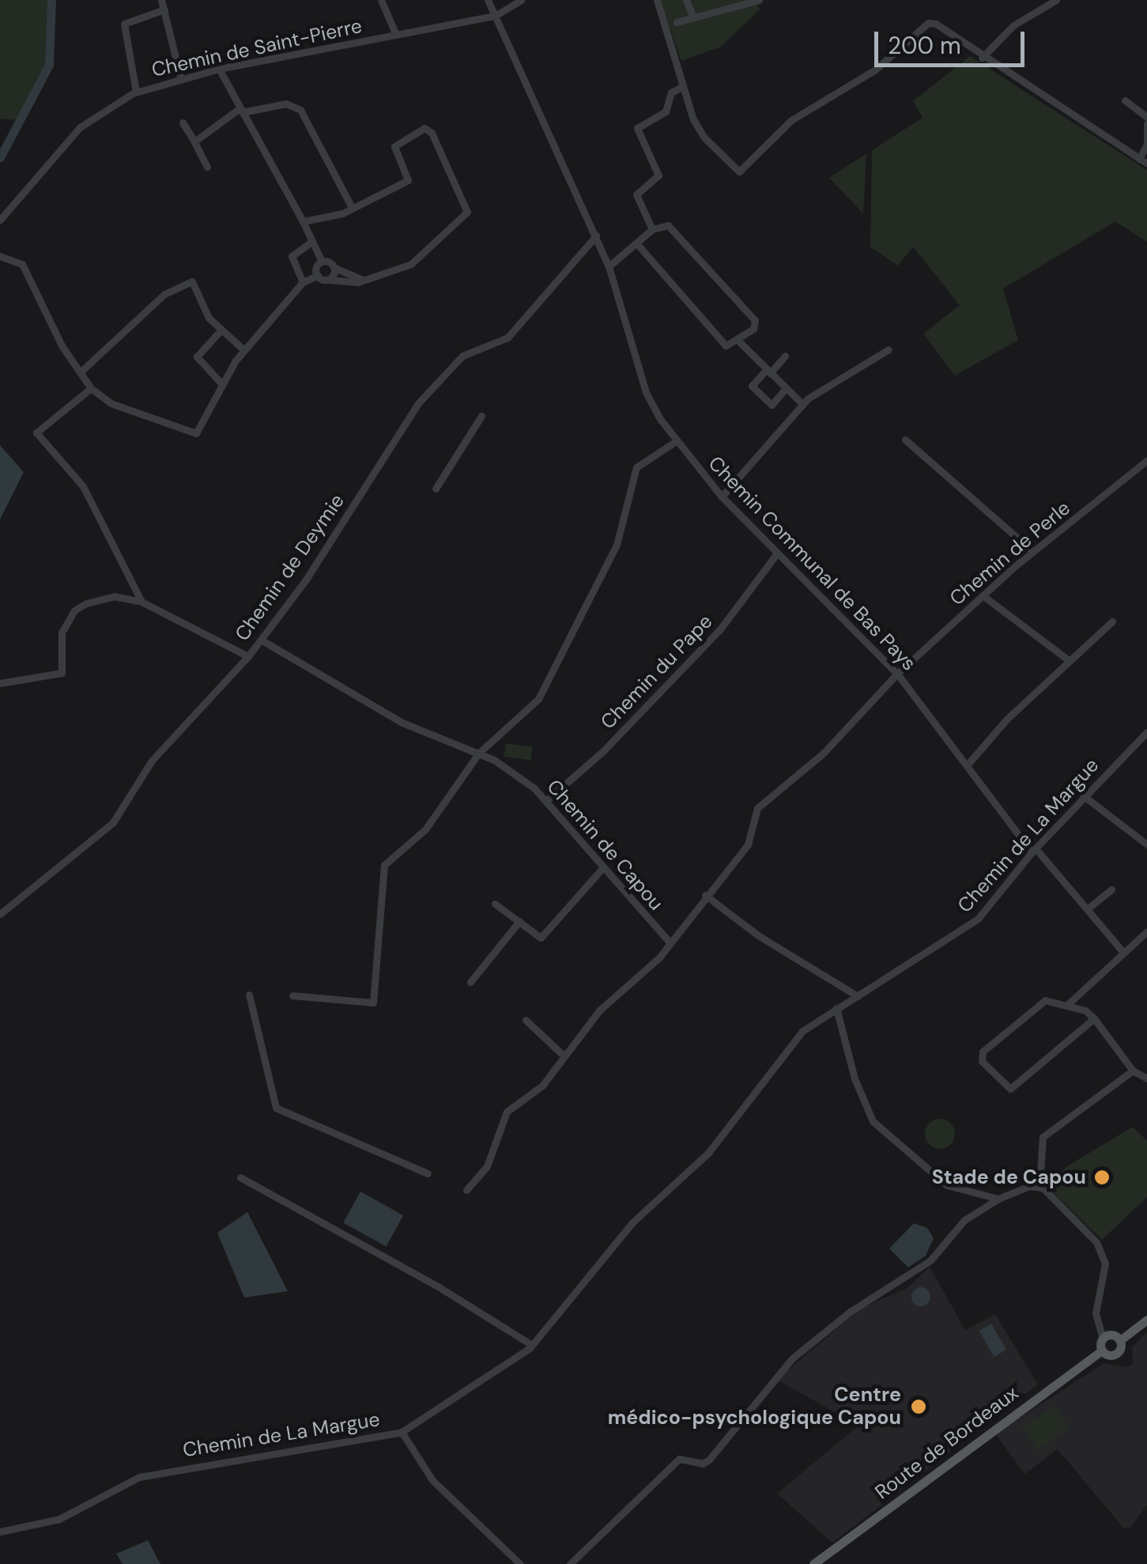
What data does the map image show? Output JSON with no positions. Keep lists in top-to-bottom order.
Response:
{
  "streets": {
    "main road": ["Route de Bordeaux"],
    "street": [
      "Chemin de Saint-Pierre",
      "Chemin de Perle",
      "Chemin Communal de Bas Pays",
      "Chemin de Deymie",
      "Chemin du Pape",
      "Chemin de La Margue",
      "Chemin de Capou"
    ]
  },
  "crossings": [
    ["Chemin de Saint-Pierre", "Chemin Communal de Bas Pays"],
    ["Chemin de Perle", "Chemin Communal de Bas Pays"],
    ["Chemin de Perle", "Chemin de Capou"],
    ["Chemin Communal de Bas Pays", "Chemin de Deymie"],
    ["Chemin Communal de Bas Pays", "Chemin du Pape"],
    ["Chemin Communal de Bas Pays", "Chemin de La Margue"],
    ["Chemin de Deymie", "Chemin de Capou"],
    ["Chemin du Pape", "Chemin de Capou"]
  ],
  "places": ["Stade de Capou", "Centre médico-psychologique Capou"],
  "scale_bar": "200 m"
}
